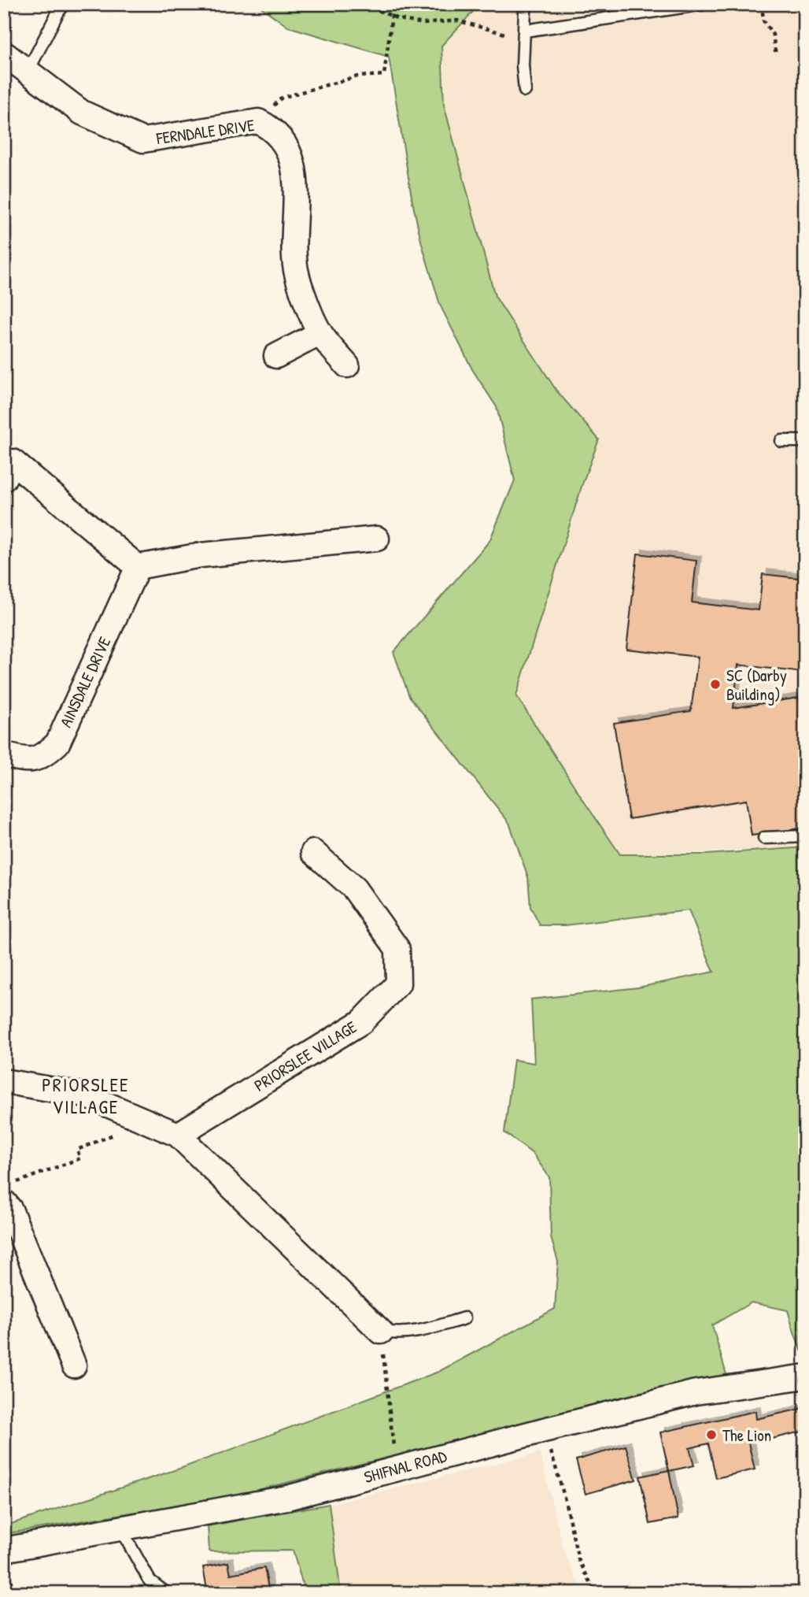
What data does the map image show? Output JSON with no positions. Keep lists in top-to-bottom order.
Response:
{
  "streets": {
    "street": [
      "FERNDALE DRIVE",
      "AINSDALE DRIVE",
      "PRIORSLEE VILLAGE",
      "SHIFNAL ROAD"
    ]
  },
  "districts": ["PRIORSLEE VILLAGE"],
  "places": ["SC (Darby Building)", "The Lion"]
}
